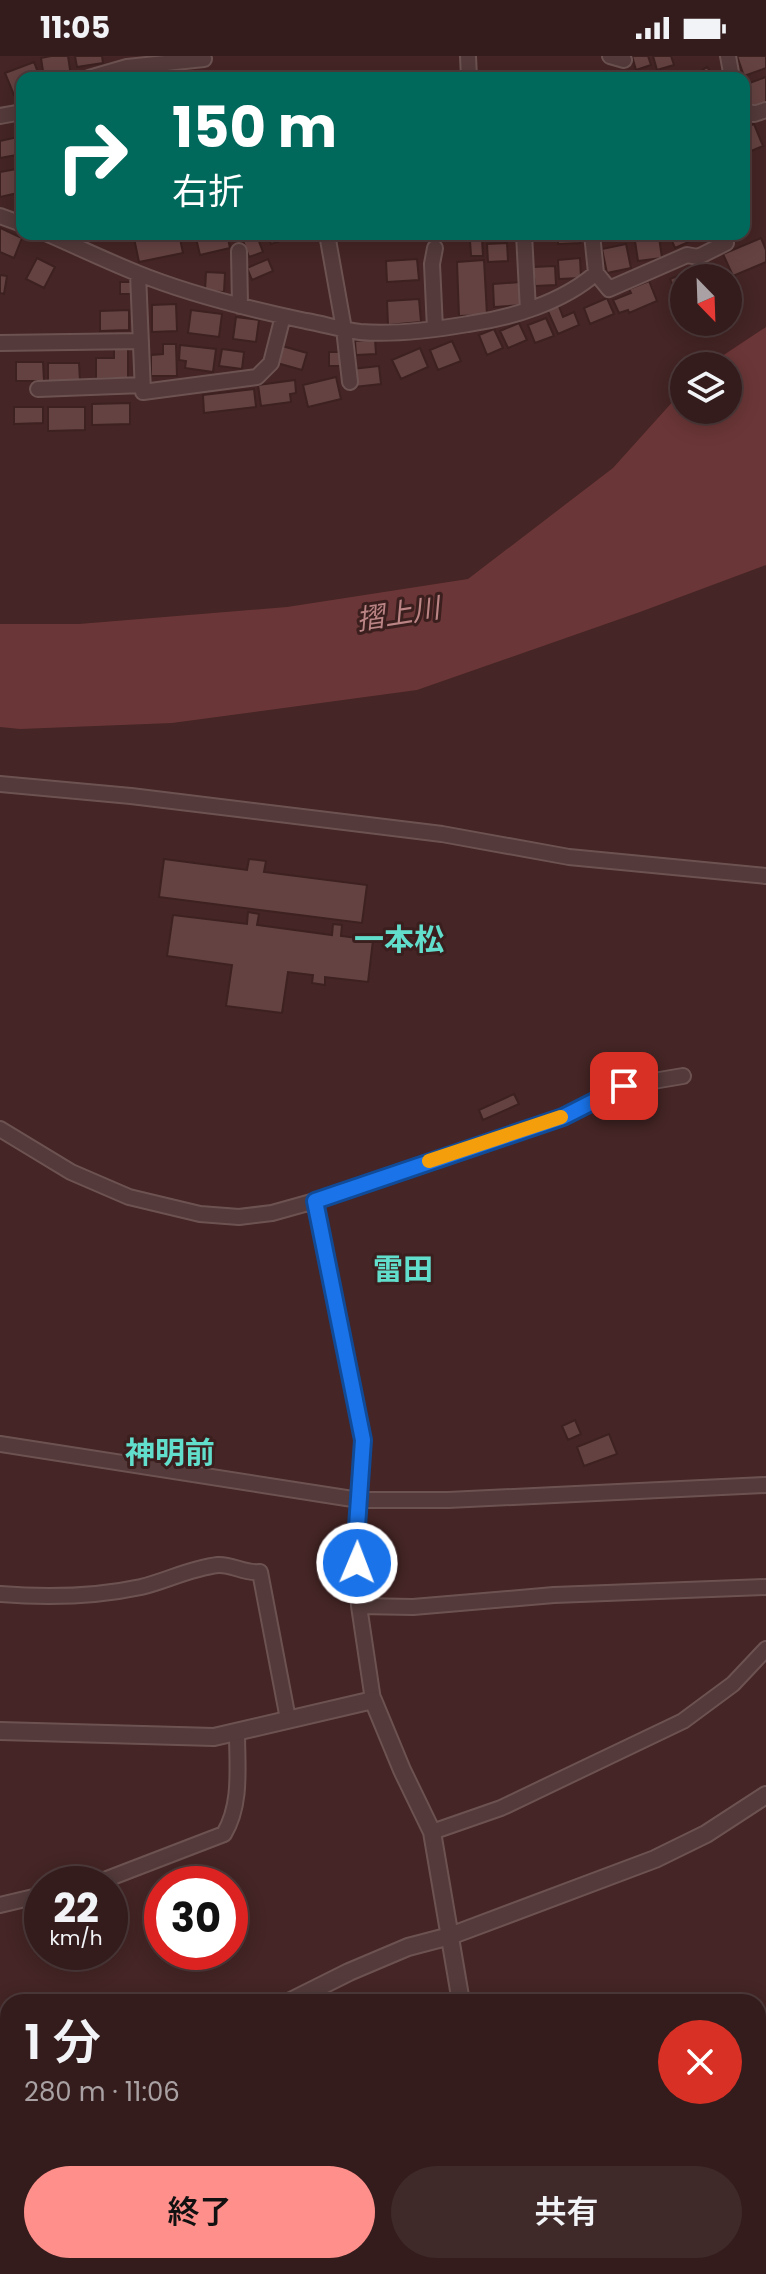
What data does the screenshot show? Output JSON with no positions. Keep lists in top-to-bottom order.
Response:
{
  "districts": ["一本松", "雷田", "神明前"],
  "water": ["摺上川"],
  "north": "bottom right",
  "page": {
    "status": "11:05",
    "turn": ["150 m", "右折"],
    "speed": "22 km/h",
    "limit": "30",
    "heading": ["1 分", "280 m · 11:06"],
    "buttons": ["終了", "共有"]
  }
}
